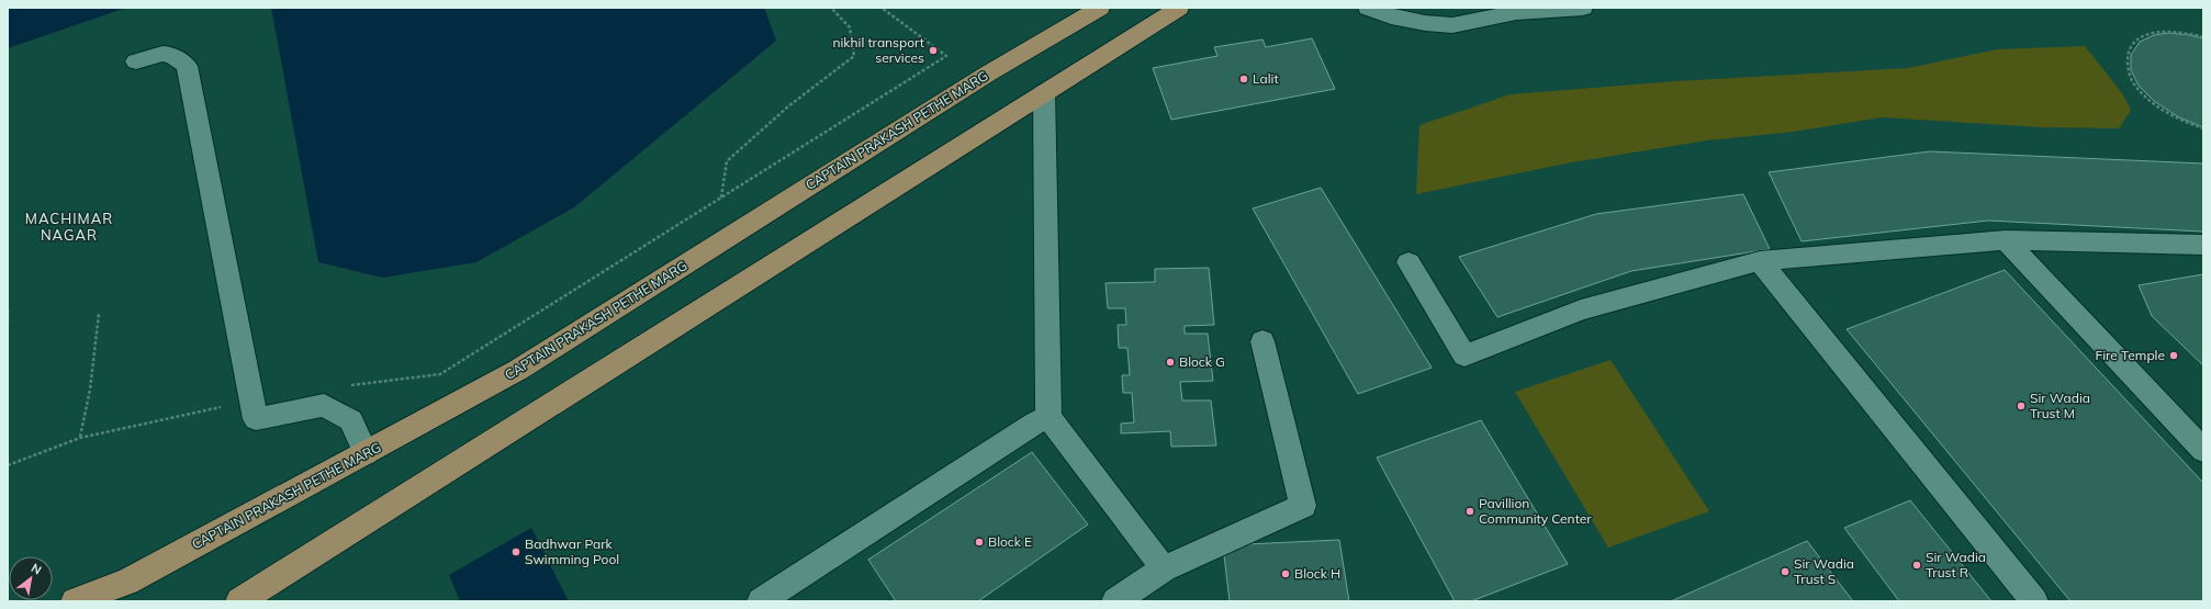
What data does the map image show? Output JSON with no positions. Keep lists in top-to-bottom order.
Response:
{
  "streets": {
    "main road": ["CAPTAIN PRAKASH PETHE MARG"]
  },
  "districts": ["MACHIMAR NAGAR"],
  "places": [
    "nikhil transport services",
    "Lalit",
    "Fire Temple",
    "Block G",
    "Sir Wadia Trust M",
    "Pavillion Community Center",
    "Block E",
    "Badhwar Park Swimming Pool",
    "Sir Wadia Trust R",
    "Sir Wadia Trust S",
    "Block H"
  ],
  "north": "top right"
}
